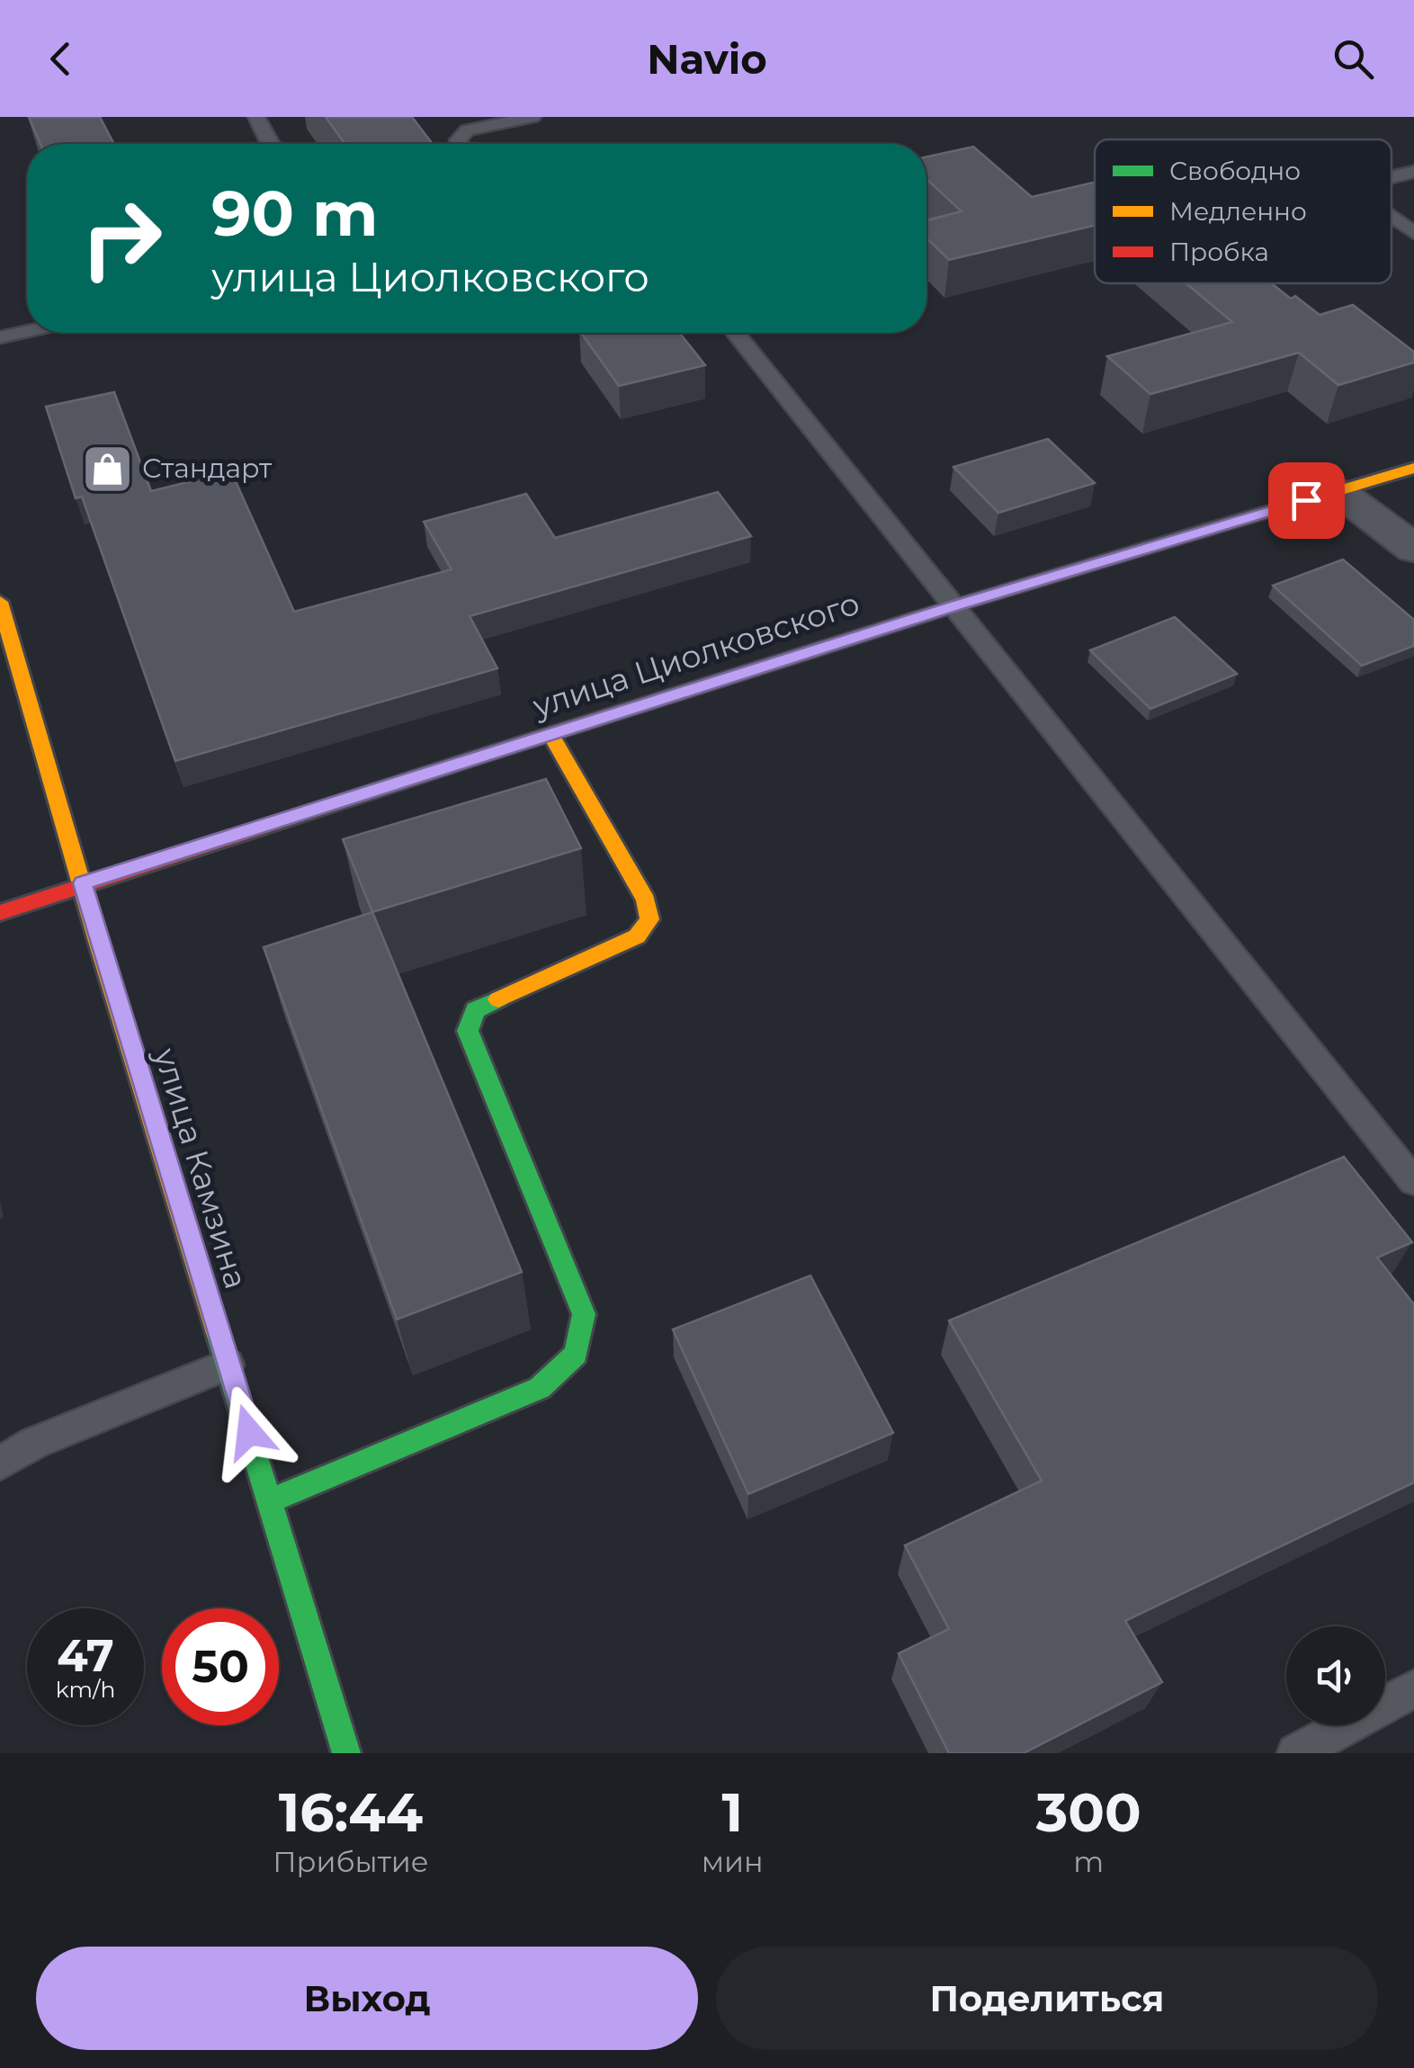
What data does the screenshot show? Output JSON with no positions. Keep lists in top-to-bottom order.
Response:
{
  "streets": {
    "street": ["улица Циолковского", "улица Камзина"]
  },
  "crossings": [
    ["улица Циолковского", "улица Камзина"]
  ],
  "places": {
    "shop": ["Стандарт"]
  },
  "legend": ["Свободно", "Медленно", "Пробка"],
  "page": {
    "header": "Navio",
    "turn": ["90 m", "улица Циолковского"],
    "speed": "47 km/h",
    "limit": "50",
    "eta": [
      "16:44",
      "Прибытие",
      "1",
      "мин",
      "300",
      "m"
    ],
    "buttons": ["Выход", "Поделиться"]
  }
}
